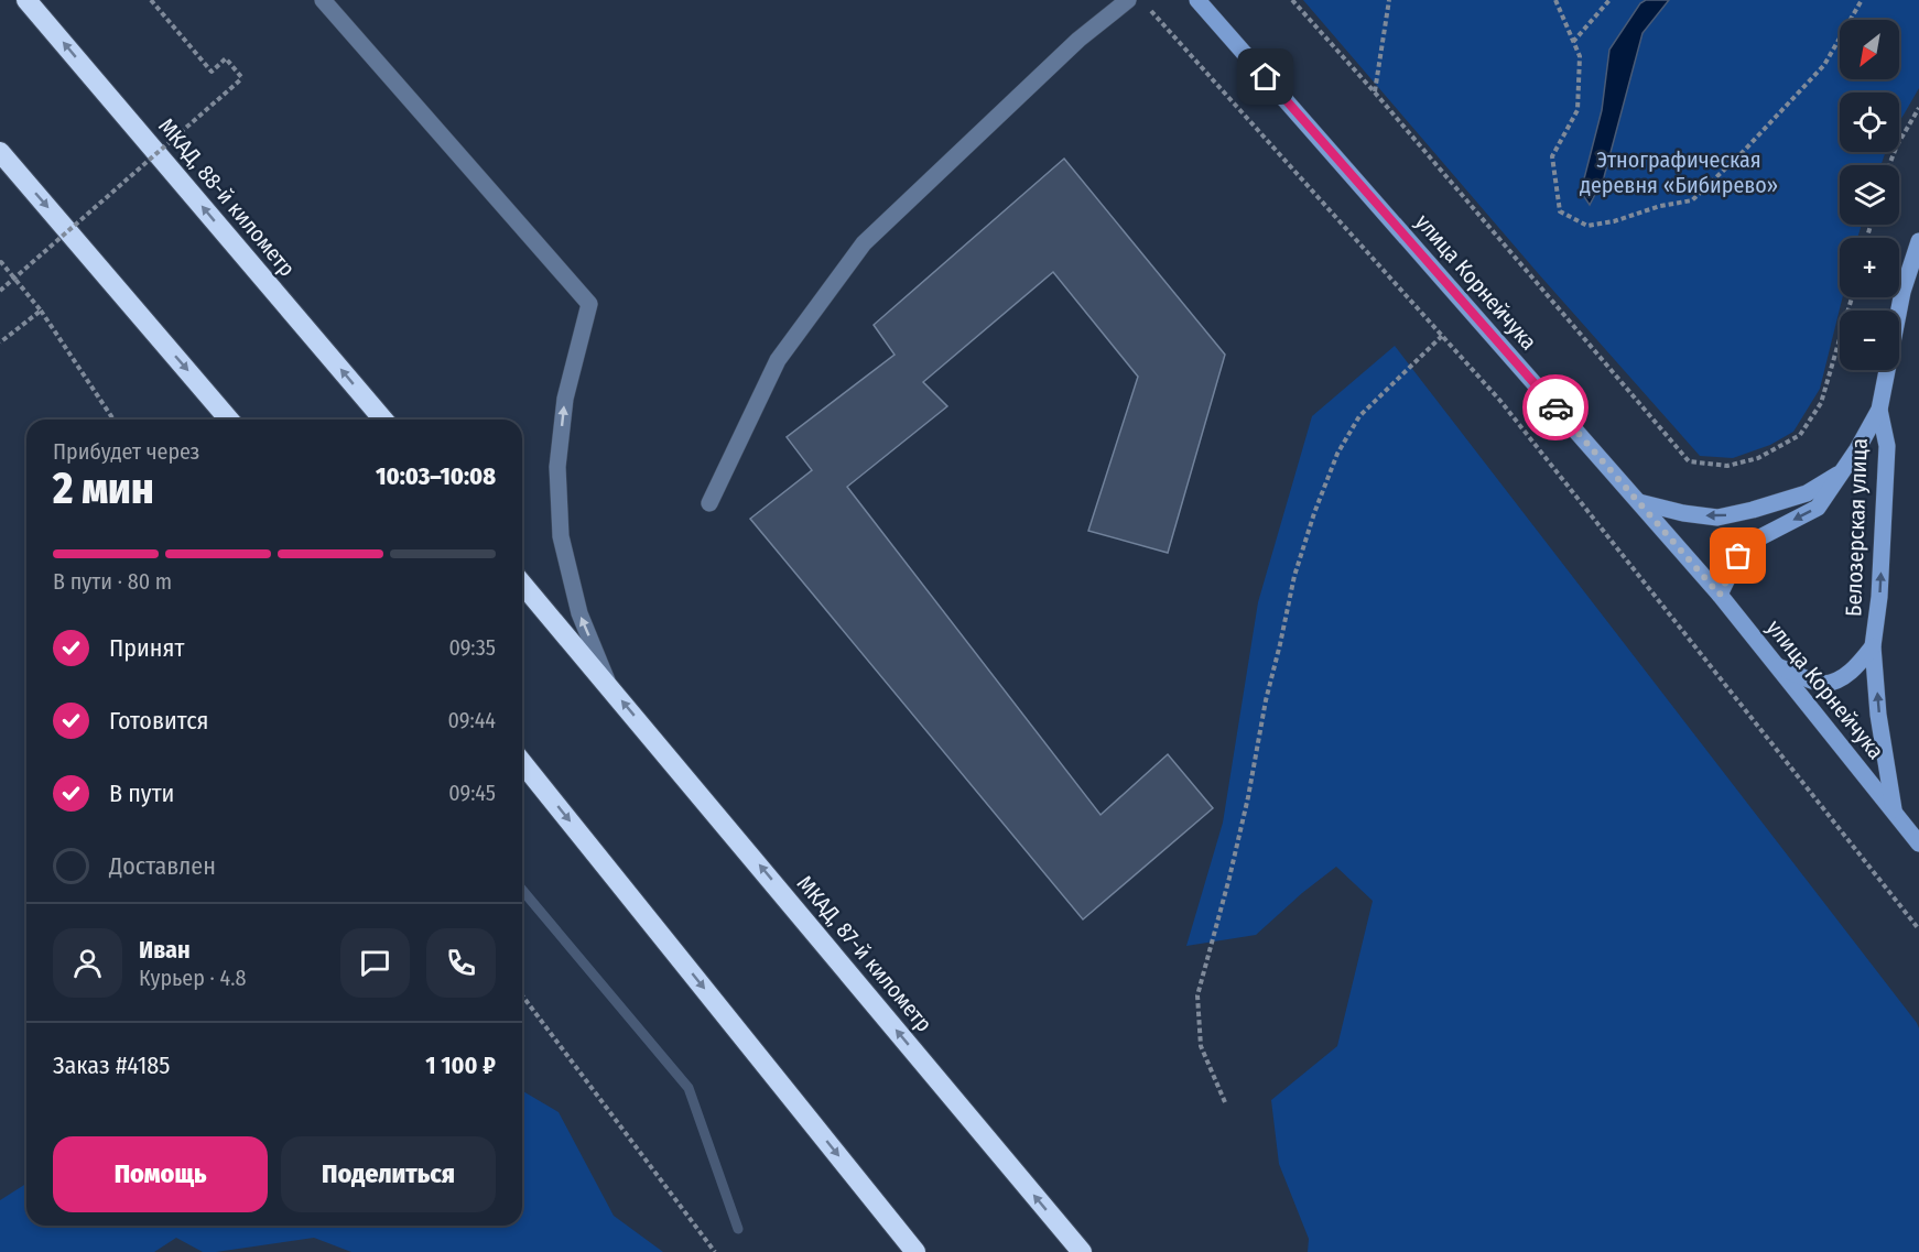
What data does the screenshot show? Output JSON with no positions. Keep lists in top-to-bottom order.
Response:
{
  "streets": {
    "highway": ["МКАД, 88-й километр", "МКАД, 87-й километр"],
    "street": ["улица Корнейчука", "Белозерская улица"]
  },
  "crossings": [
    ["улица Корнейчука", "Белозерская улица"]
  ],
  "parks": ["Этнографическая деревня «Бибирево»"],
  "north": "bottom left",
  "page": {
    "map_buttons": ["+", "−"],
    "heading": ["2 мин", "Прибудет через", "10:03–10:08"],
    "panel": [
      "Иван",
      "Курьер · 4.8",
      "Заказ #4185",
      "1 100 ₽"
    ],
    "bar": "В пути · 80 m",
    "list": [
      ["Принят", "09:35"],
      ["Готовится", "09:44"],
      ["В пути", "09:45"],
      "Доставлен"
    ],
    "buttons": ["Помощь", "Поделиться"]
  }
}
